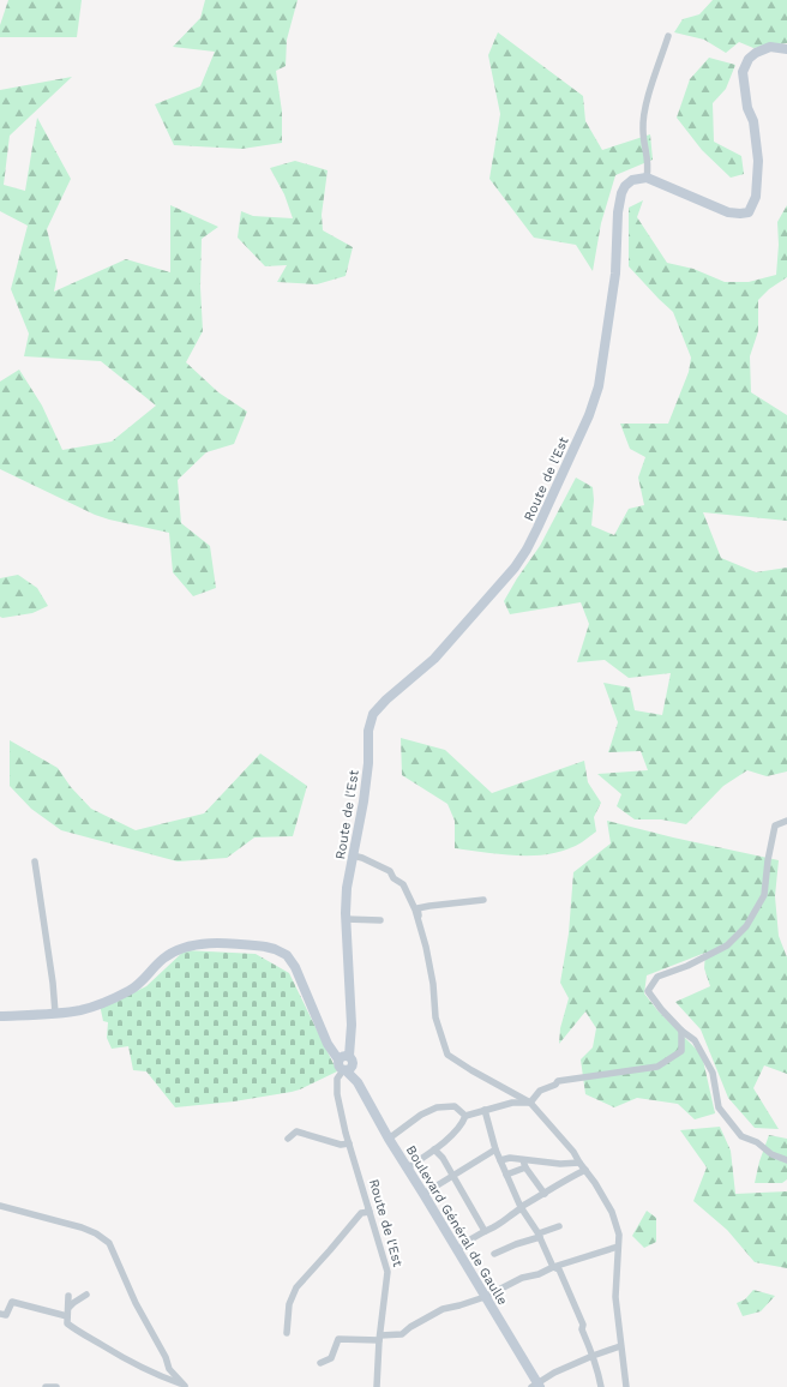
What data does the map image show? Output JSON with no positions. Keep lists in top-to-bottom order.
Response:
{
  "streets": {
    "main road": ["Route de l'Est", "Boulevard Général de Gaulle"]
  },
  "crossings": [
    ["Route de l'Est", "Boulevard Général de Gaulle"]
  ]
}
